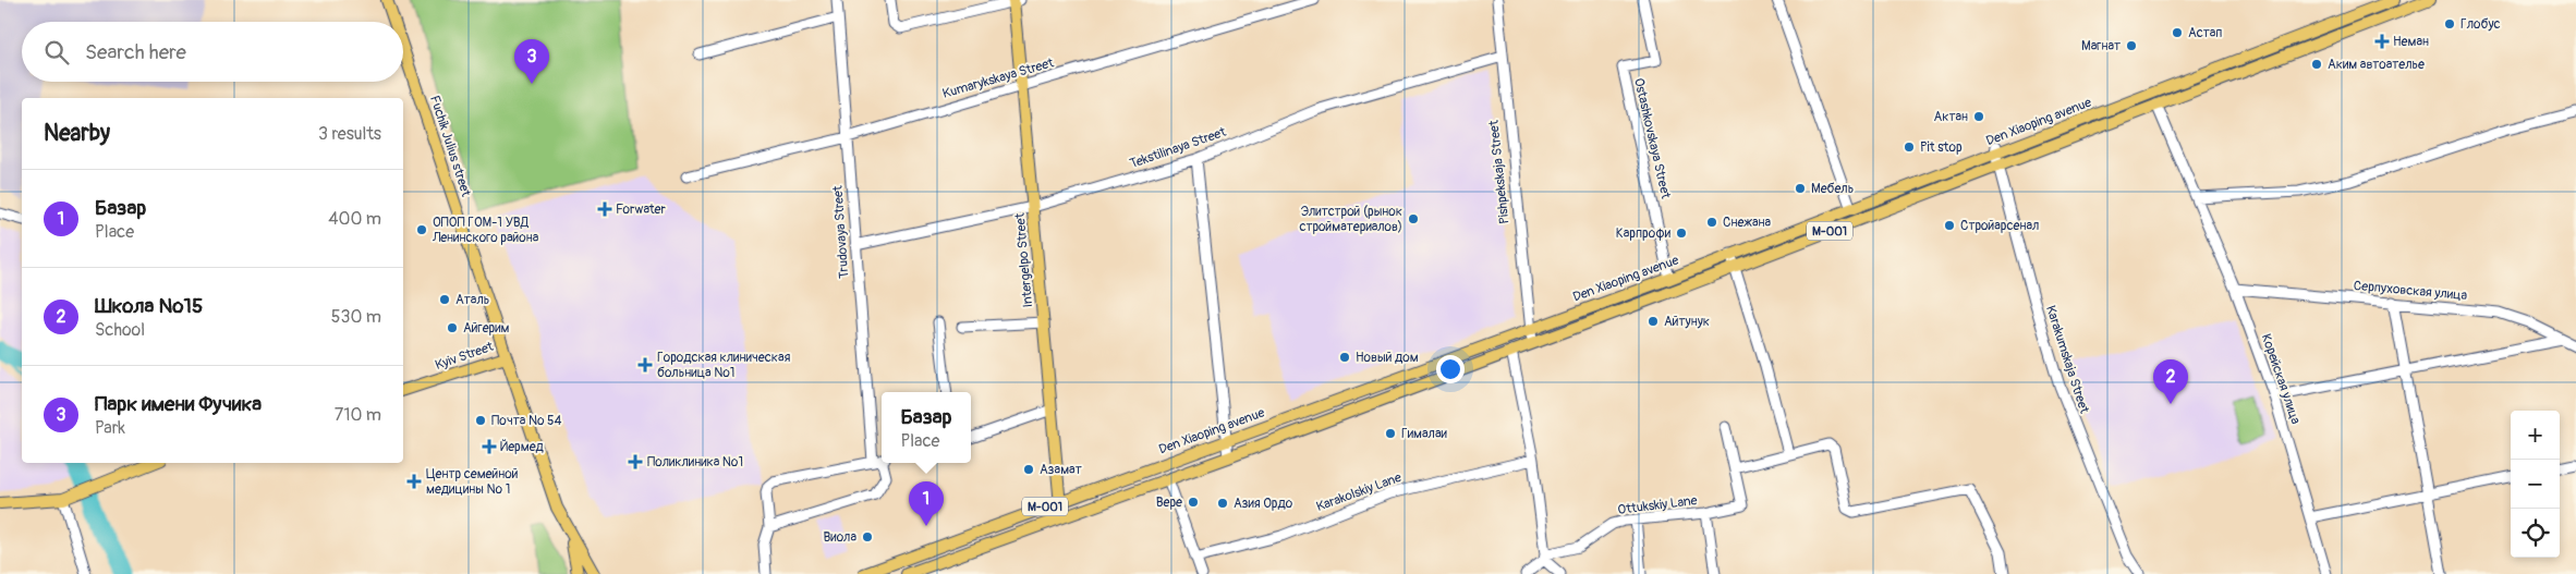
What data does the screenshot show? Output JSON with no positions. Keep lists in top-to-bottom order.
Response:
{
  "streets": {
    "main road": [
      "Den Xiaoping avenue",
      "Fuchik Julius street",
      "M-001",
      "Intergelpo Street",
      "Kyiv Street"
    ],
    "street": [
      "Kumarykskaya Street",
      "Ostashkovskaya Street",
      "Tekstilinaya Street",
      "Pishpekskaja Street",
      "Trudovaya Street",
      "Серпуховская улица",
      "Karakumskaja Street",
      "Корейская улица",
      "Karakolskiy Lane",
      "Ottukskiy Lane"
    ]
  },
  "crossings": [
    ["Kumarykskaya Street", "Trudovaya Street"],
    ["Kumarykskaya Street", "Intergelpo Street"],
    ["Den Xiaoping avenue", "Ostashkovskaya Street"],
    ["Den Xiaoping avenue", "Pishpekskaja Street"],
    ["Den Xiaoping avenue", "Intergelpo Street"],
    ["Den Xiaoping avenue", "Karakumskaja Street"],
    ["Den Xiaoping avenue", "Корейская улица"],
    ["Fuchik Julius street", "Kyiv Street"],
    ["Tekstilinaya Street", "Pishpekskaja Street"],
    ["Tekstilinaya Street", "Trudovaya Street"],
    ["Tekstilinaya Street", "Intergelpo Street"],
    ["Серпуховская улица", "Корейская улица"]
  ],
  "places": {
    "other": [
      "Глобус",
      "Астап",
      "Магнат",
      "Аким автоателье",
      "Актан",
      "Pit stop",
      "Мебель",
      "Элитстрой (рынок стройматериалов)",
      "Снежана",
      "Стройарсенал",
      "ОПОП ГОМ-1 УВД Ленинского района",
      "Карпрофи",
      "Аталь",
      "Айтунук",
      "Айгерим",
      "Новый дом",
      "Почта № 54",
      "Гималаи",
      "Азамат",
      "Вере",
      "Азия Ордо",
      "Виола"
    ],
    "health": [
      "Неман",
      "Forwater",
      "Городская клиническая больница №1",
      "Йермед",
      "Поликлиника №1",
      "Центр семейной медицины № 1"
    ]
  },
  "page": {
    "search": "Search here",
    "pins": ["3", "2", "1"],
    "heading": ["Nearby", "3 results"],
    "list": [
      {
        "mark": "1",
        "name": "Базар",
        "note": "Place",
        "value": "400 m"
      },
      {
        "mark": "2",
        "name": "Школа №15",
        "note": "School",
        "value": "530 m"
      },
      {
        "mark": "3",
        "name": "Парк имени Фучика",
        "note": "Park",
        "value": "710 m"
      }
    ],
    "popup": ["Базар", "Place"],
    "map_buttons": ["+", "−"]
  }
}
